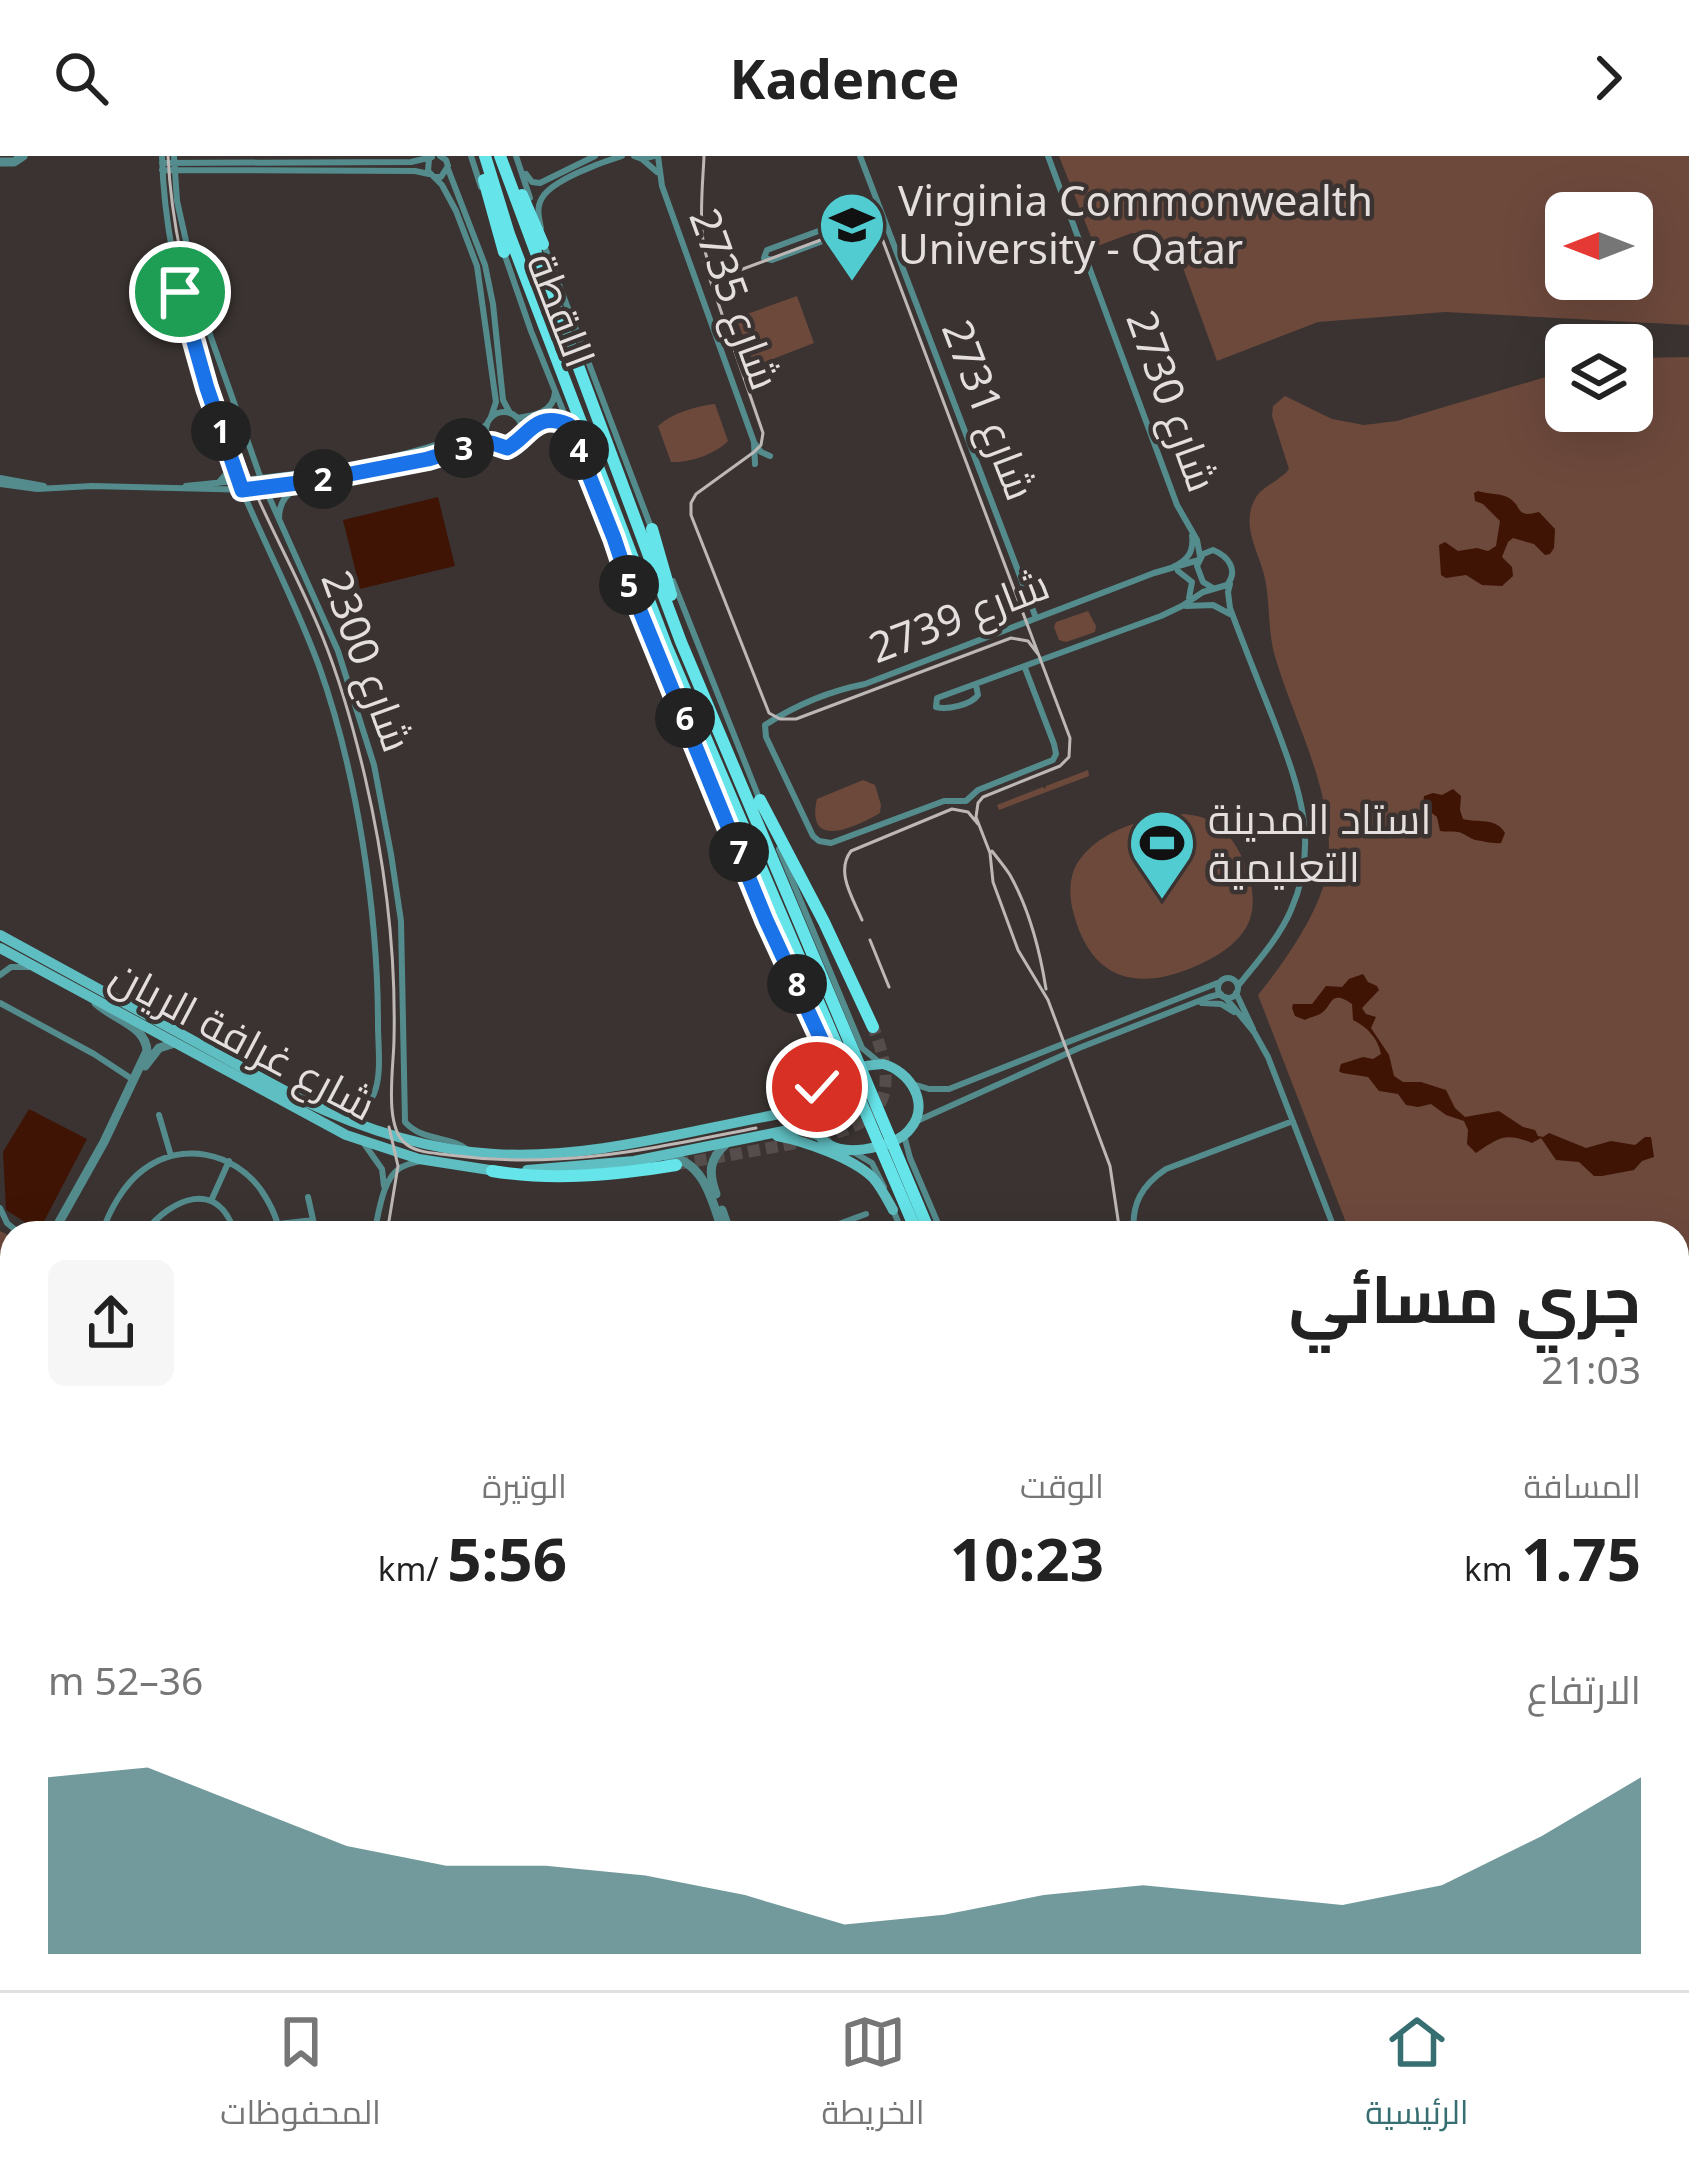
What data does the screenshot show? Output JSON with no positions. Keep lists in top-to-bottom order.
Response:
{
  "streets": {
    "main road": ["اللقطة", "شارع غرافة الريان"],
    "street": [
      "شارع 2735",
      "شارع 2730",
      "شارع 2731",
      "شارع 2739",
      "شارع 2300"
    ]
  },
  "crossings": [
    ["اللقطة", "شارع غرافة الريان"],
    ["شارع 2730", "شارع 2739"],
    ["شارع 2731", "شارع 2739"],
    ["شارع 2300", "شارع غرافة الريان"]
  ],
  "places": {
    "school or university": ["Virginia Commonwealth University - Qatar"],
    "sports": ["استاد المدينة التعليمية"]
  },
  "north": "left",
  "page": {
    "header": "Kadence",
    "pins": [
      "1",
      "3",
      "4",
      "2",
      "5",
      "6",
      "7",
      "8"
    ],
    "heading": ["جري مسائي", "21:03"],
    "stats": [
      ["المسافة", "1.75 km"],
      ["الوقت", "10:23"],
      ["الوتيرة", "5:56 /km"]
    ],
    "chart": ["الارتفاع", "36–52 m"],
    "tabs": ["الرئيسية", "الخريطة", "المحفوظات"]
  }
}
